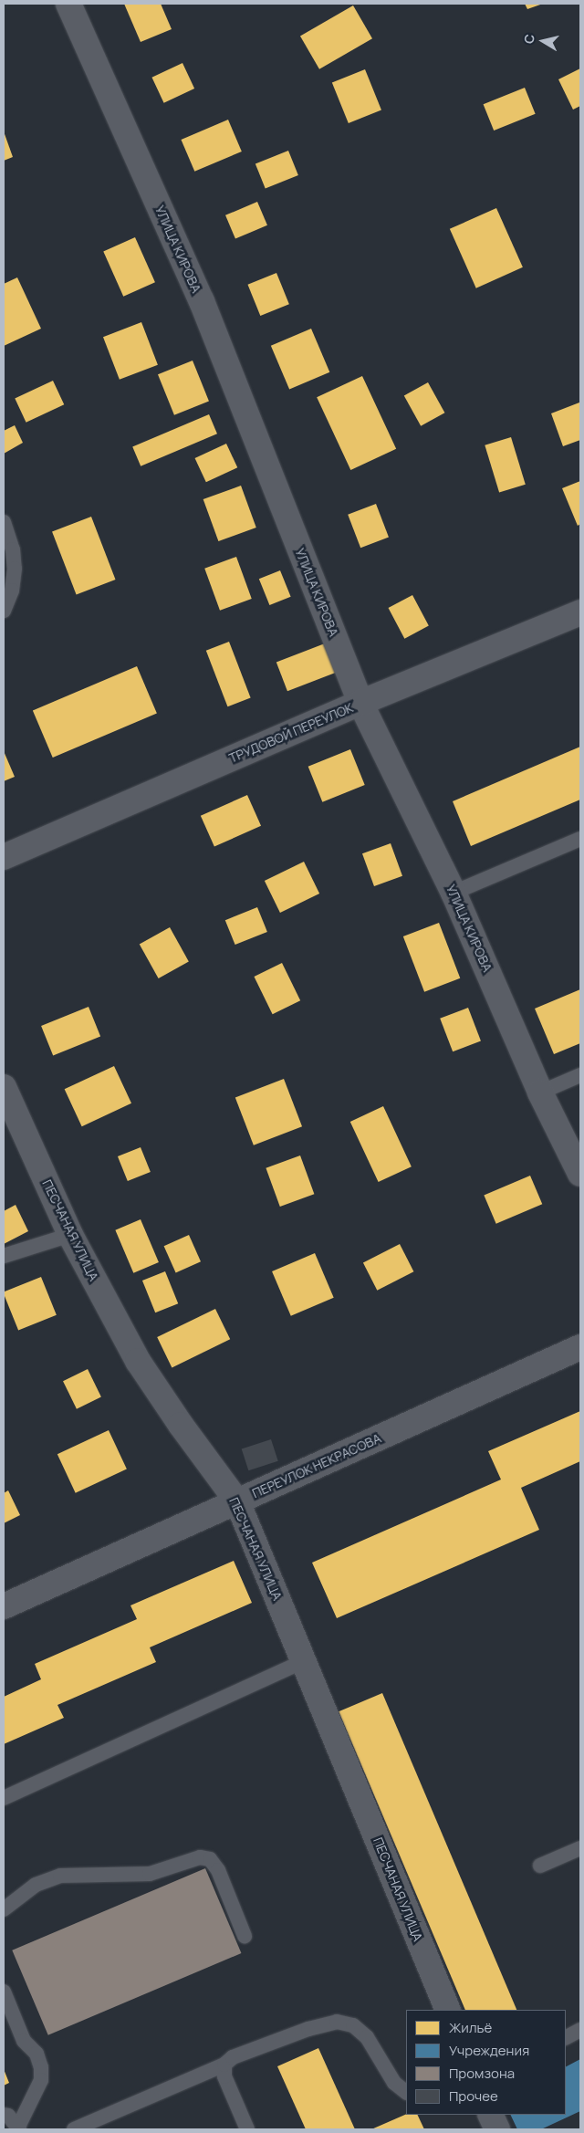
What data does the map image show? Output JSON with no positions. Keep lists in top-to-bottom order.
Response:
{
  "streets": {
    "street": [
      "УЛИЦА КИРОВА",
      "ТРУДОВОЙ ПЕРЕУЛОК",
      "ПЕСЧАНАЯ УЛИЦА",
      "ПЕРЕУЛОК НЕКРАСОВА"
    ]
  },
  "crossings": [
    ["УЛИЦА КИРОВА", "ТРУДОВОЙ ПЕРЕУЛОК"],
    ["ПЕСЧАНАЯ УЛИЦА", "ПЕРЕУЛОК НЕКРАСОВА"]
  ],
  "legend": [
    "Жильё",
    "Учреждения",
    "Промзона",
    "Прочее"
  ],
  "north": "left"
}
